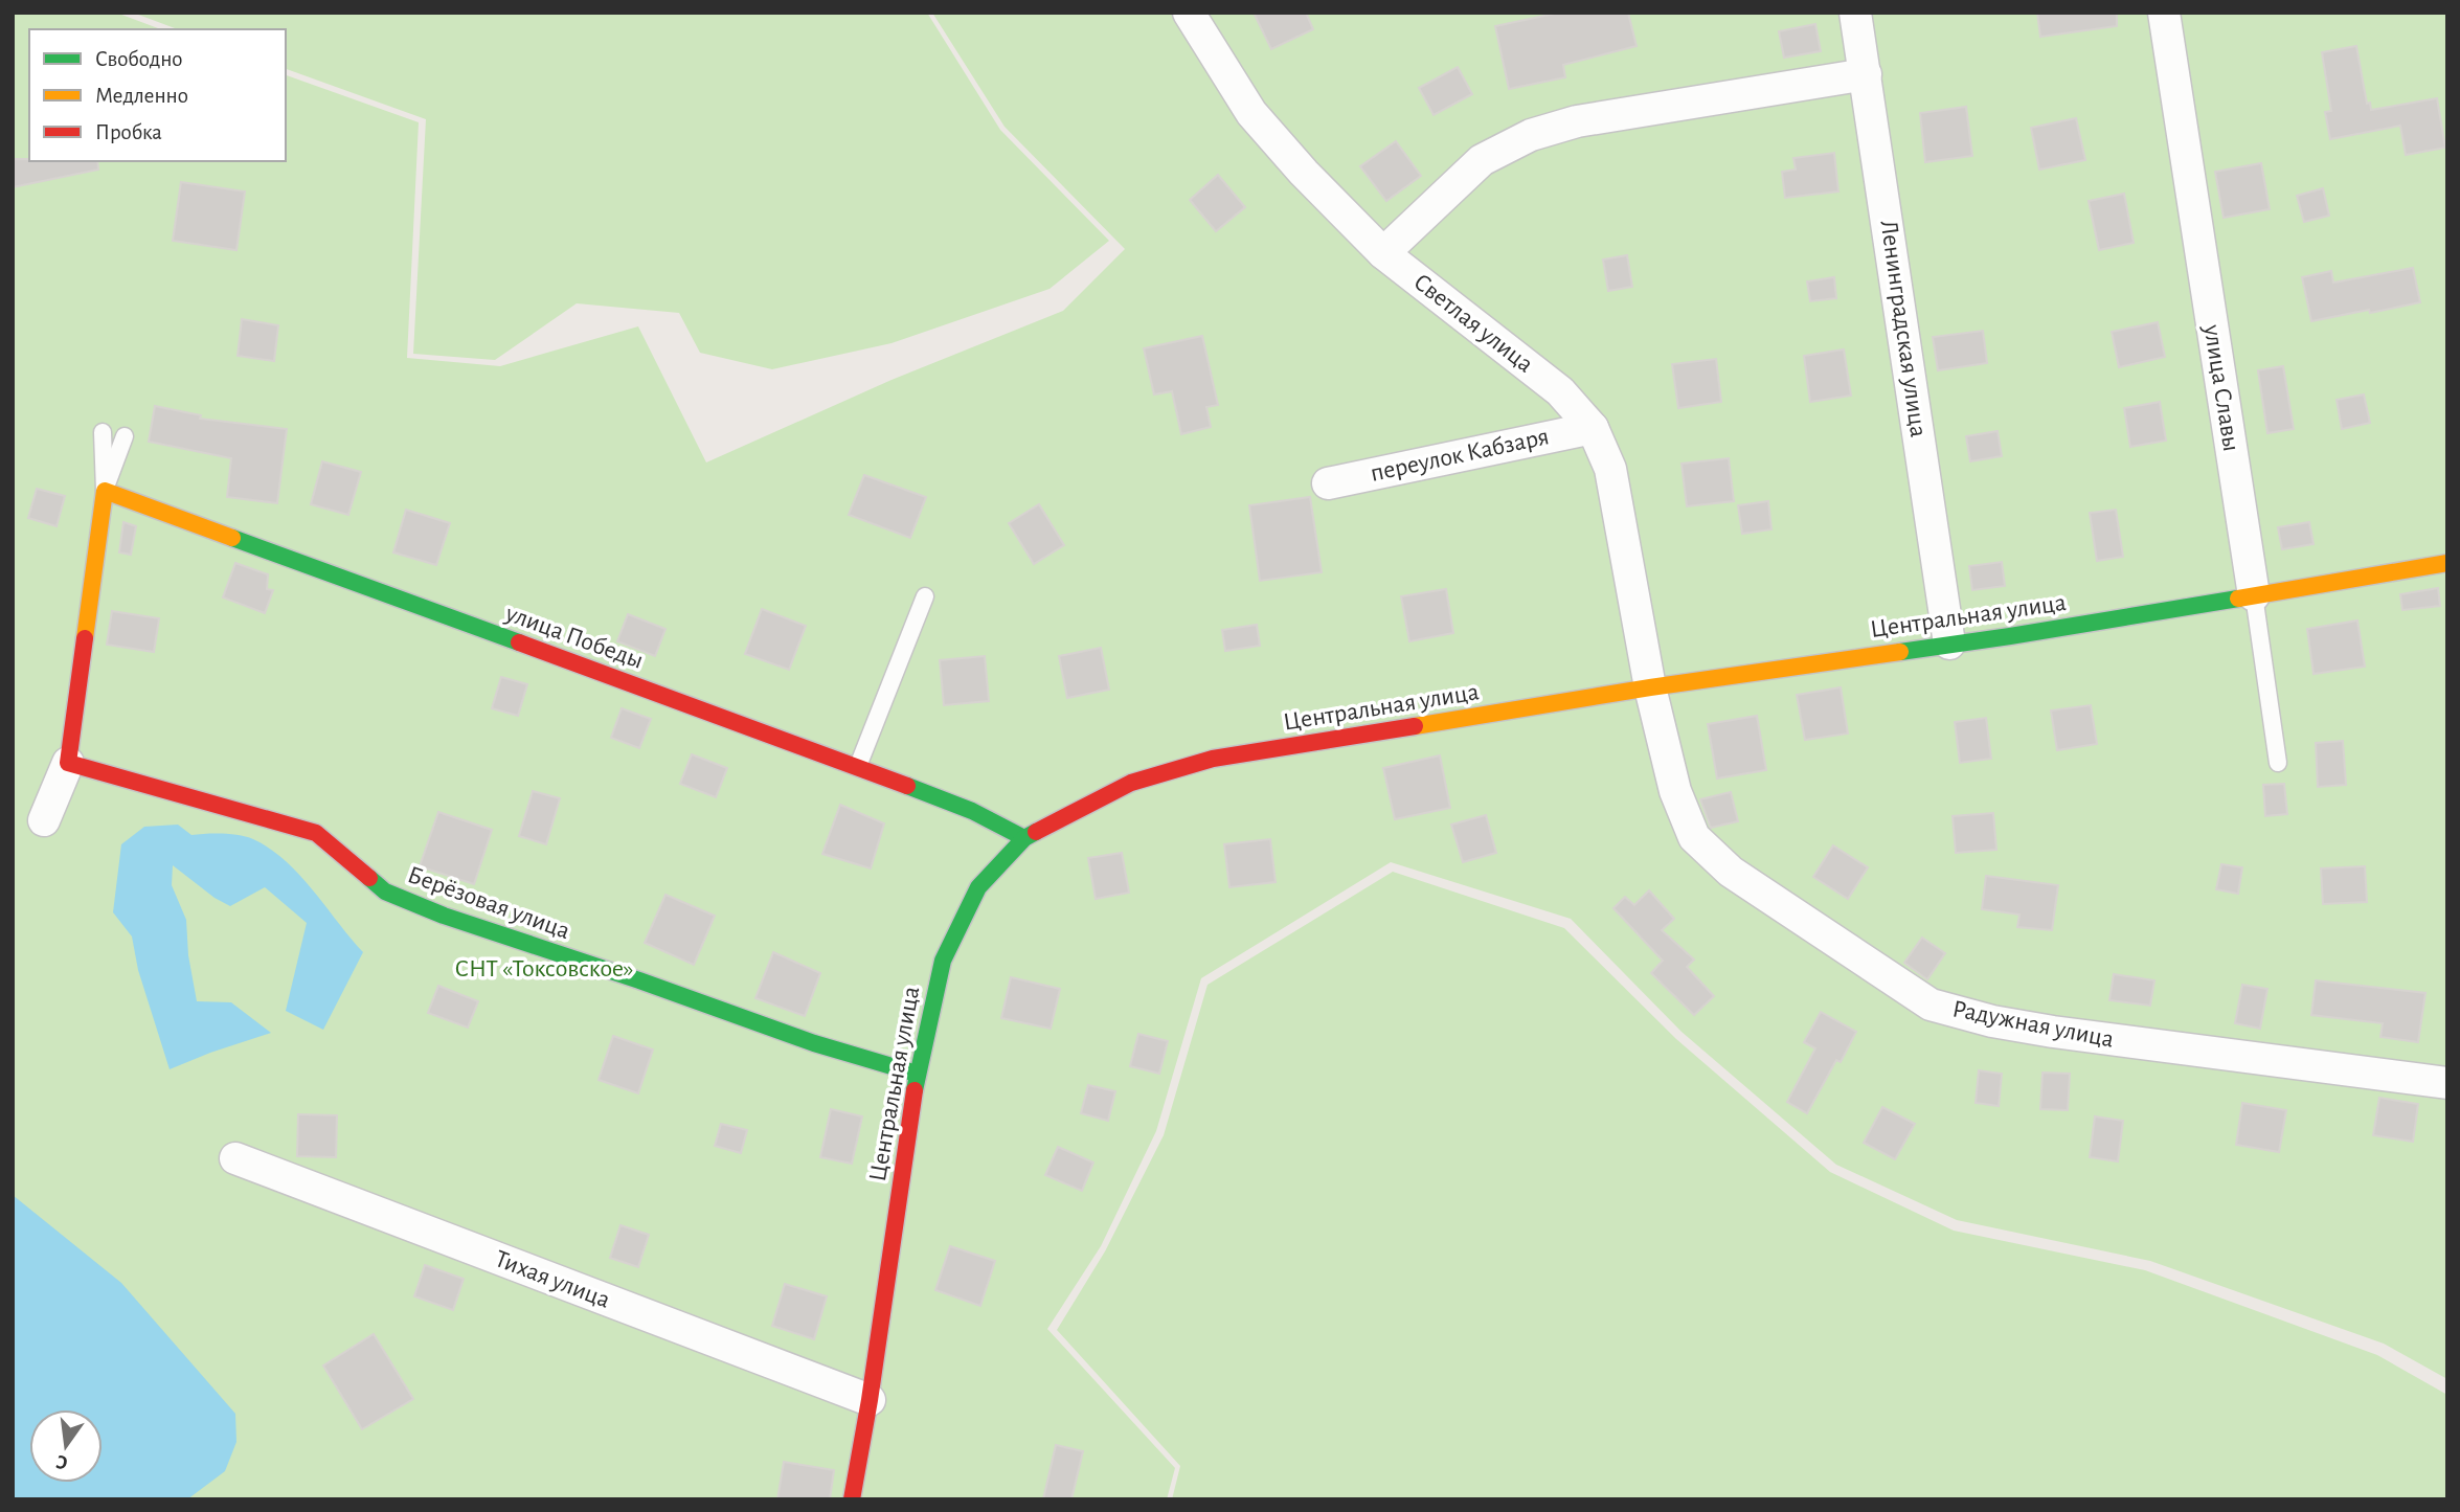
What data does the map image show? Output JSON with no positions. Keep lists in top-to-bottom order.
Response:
{
  "streets": {
    "street": [
      "Светлая улица",
      "Ленинградская улица",
      "улица Славы",
      "переулок Кабзаря",
      "Центральная улица",
      "улица Победы",
      "Берёзовая улица",
      "Радужная улица",
      "Тихая улица"
    ]
  },
  "crossings": [
    ["Светлая улица", "переулок Кабзаря"],
    ["Светлая улица", "Центральная улица"],
    ["Светлая улица", "Радужная улица"],
    ["Ленинградская улица", "Центральная улица"],
    ["улица Славы", "Центральная улица"],
    ["Центральная улица", "улица Победы"],
    ["Центральная улица", "Берёзовая улица"],
    ["Центральная улица", "Радужная улица"],
    ["Центральная улица", "Тихая улица"]
  ],
  "parks": ["СНТ «Токсовское»"],
  "legend": ["Свободно", "Медленно", "Пробка"],
  "north": "bottom"
}
